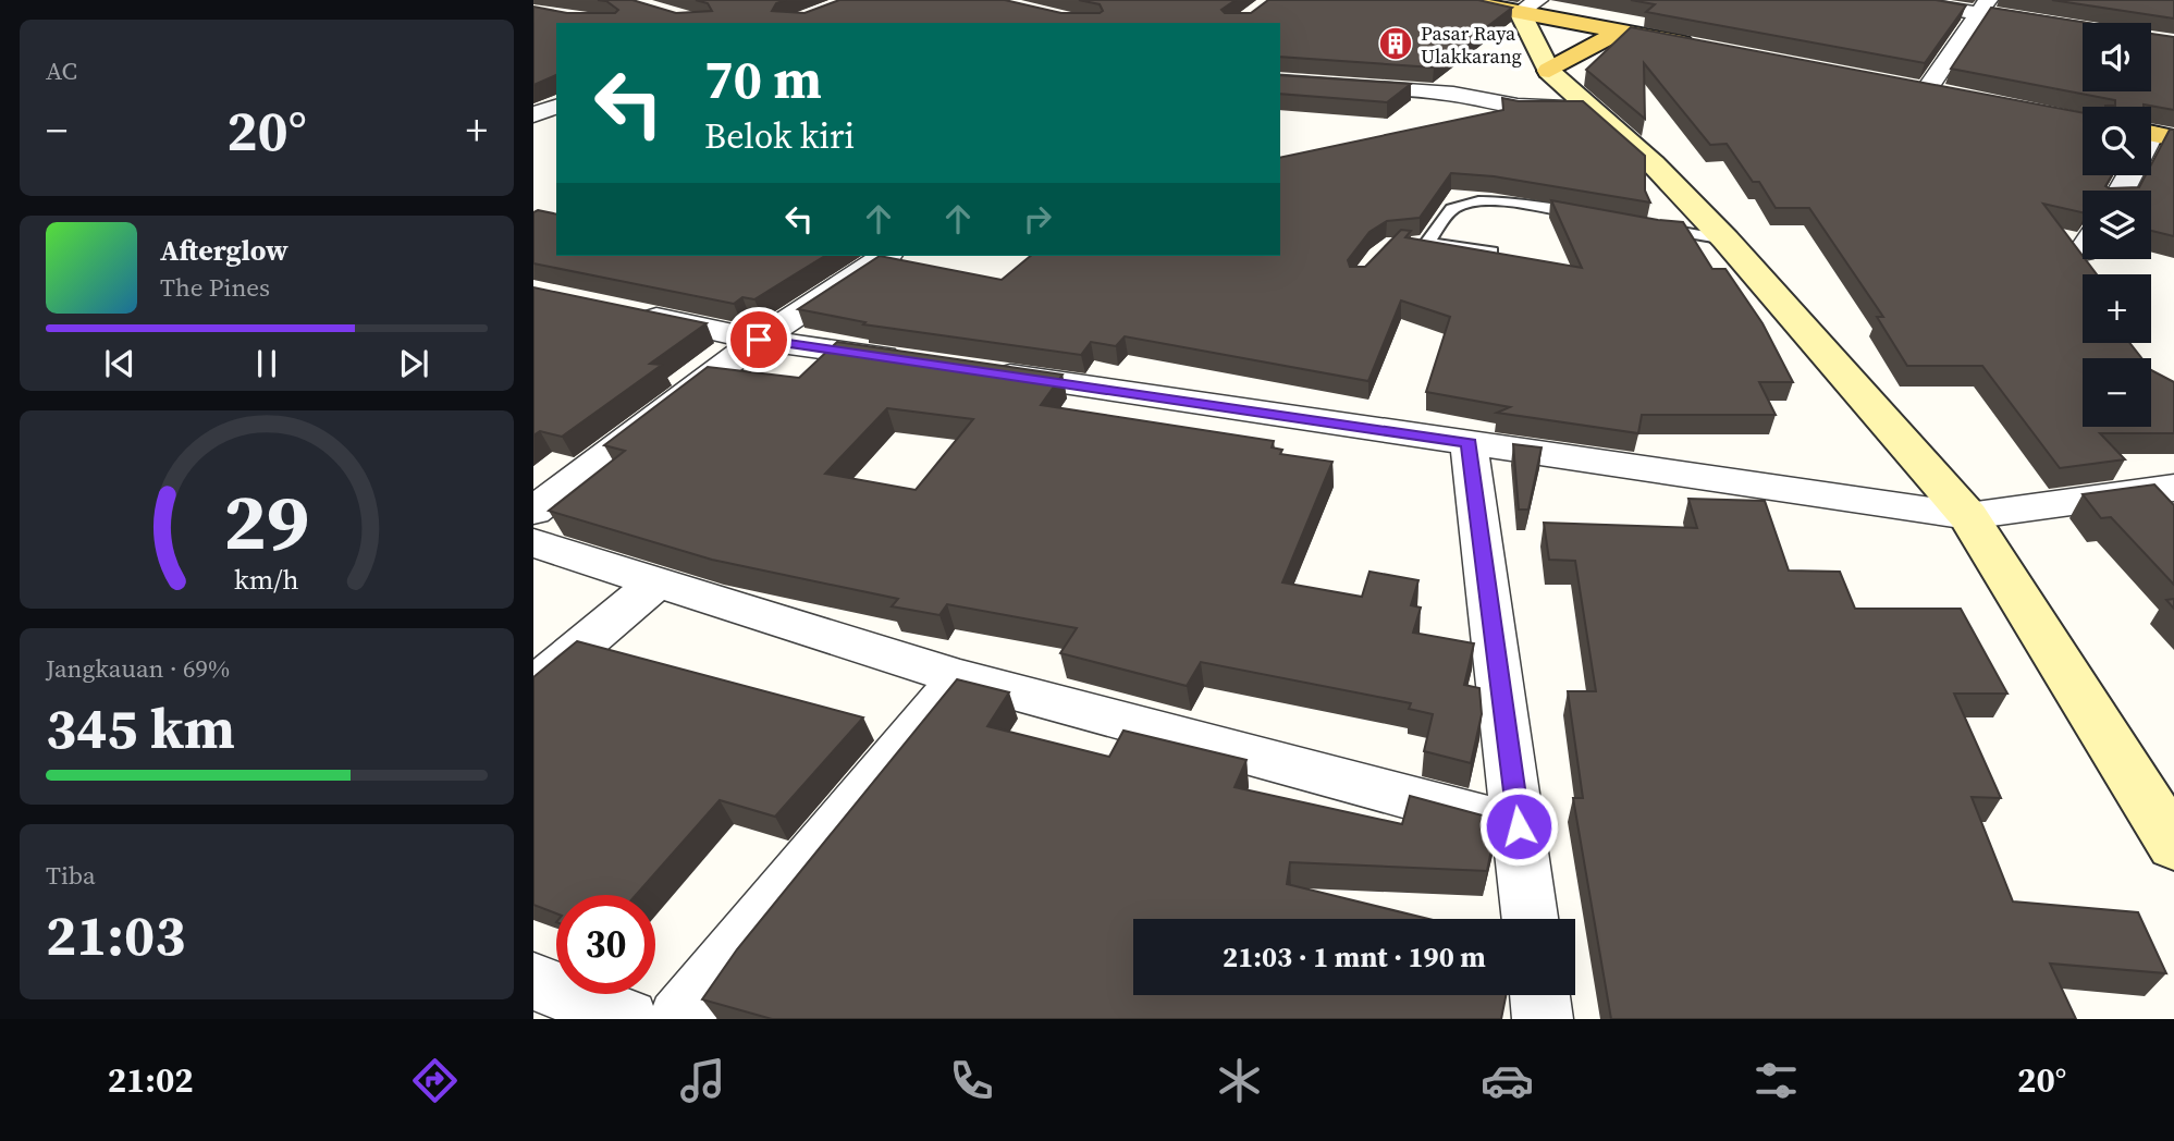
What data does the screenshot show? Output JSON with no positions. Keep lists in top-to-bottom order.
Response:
{
  "places": {
    "building": ["Pasar Raya Ulakkarang"]
  },
  "page": {
    "tile": [
      "AC",
      ["Jangkauan · 69%", "345 km"],
      ["Tiba", "21:03"]
    ],
    "map_buttons": ["+", "−"],
    "turn": ["70 m", "Belok kiri"],
    "heat": ["−", "20°", "+"],
    "song": ["Afterglow", "The Pines"],
    "limit": "30",
    "trip": "21:03 · 1 mnt · 190 m",
    "tabs": ["21:02", "20°"],
    "gauge": ["29", "km/h"]
  }
}
